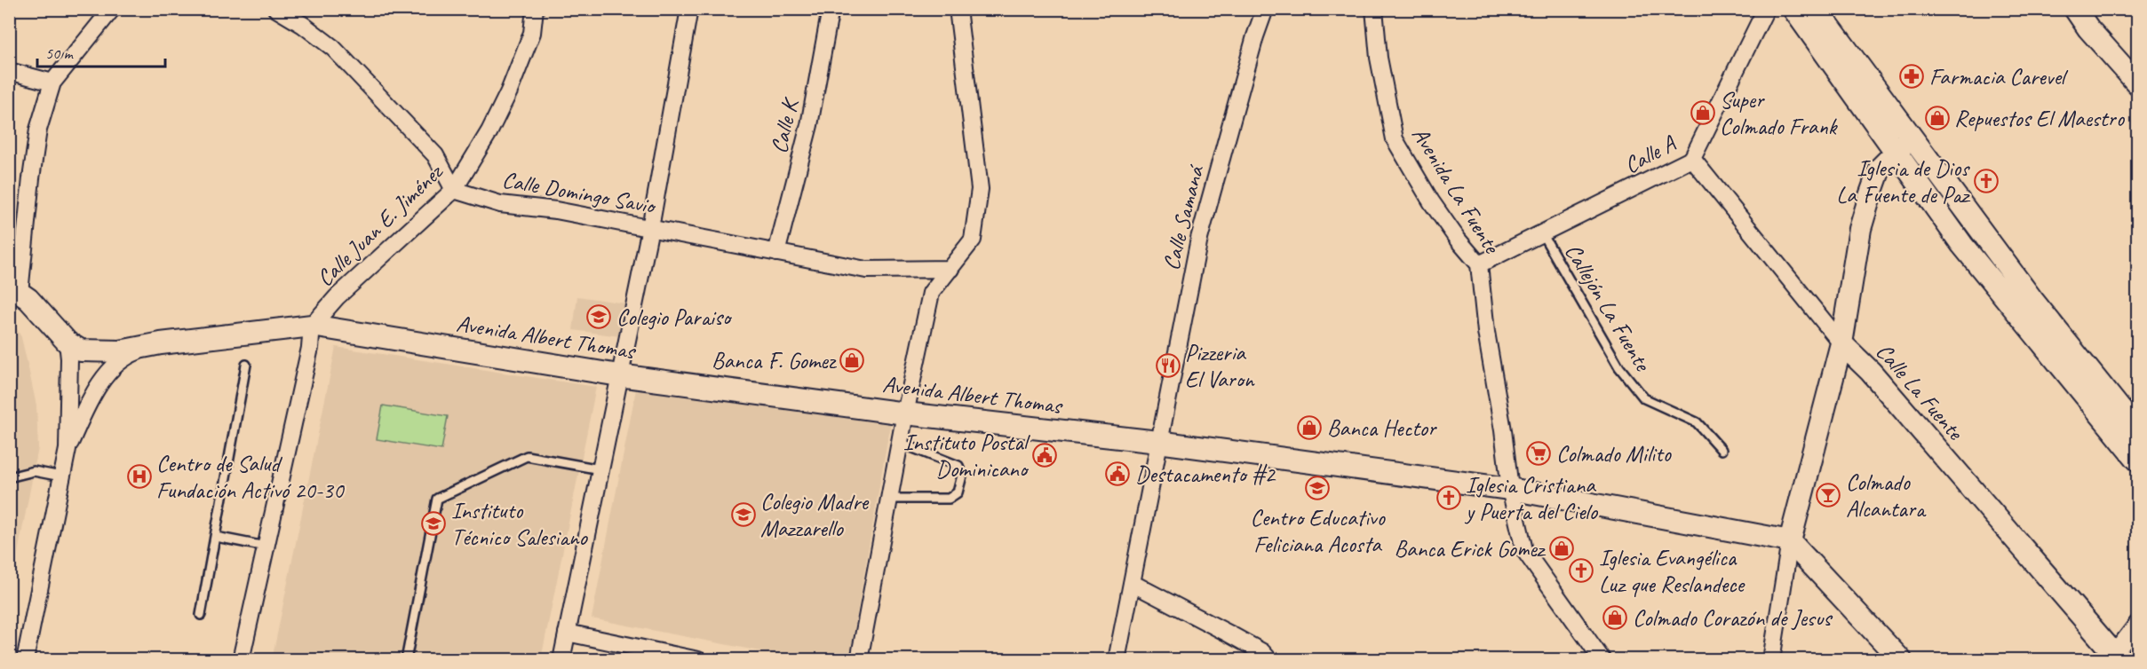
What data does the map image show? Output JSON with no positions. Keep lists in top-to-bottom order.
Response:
{
  "streets": {
    "main road": ["Avenida Albert Thomas", "Calle La Fuente"],
    "street": [
      "Calle K",
      "Calle A",
      "Avenida La Fuente",
      "Calle Domingo Savio",
      "Calle Samaná",
      "Calle Juan E. Jiménez"
    ],
    "lane": ["Callejón La Fuente"]
  },
  "crossings": [
    ["Calle K", "Calle Domingo Savio"],
    ["Calle A", "Avenida La Fuente"],
    ["Calle A", "Callejón La Fuente"],
    ["Calle A", "Calle La Fuente"],
    ["Avenida La Fuente", "Avenida Albert Thomas"],
    ["Calle Domingo Savio", "Calle Juan E. Jiménez"],
    ["Calle Samaná", "Avenida Albert Thomas"],
    ["Calle Juan E. Jiménez", "Avenida Albert Thomas"]
  ],
  "places": {
    "pharmacy": ["Farmacia Carevel"],
    "shop": [
      "Super Colmado Frank",
      "Repuestos El Maestro",
      "Banca F. Gomez",
      "Banca Hector",
      "Banca Erick Gomez",
      "Colmado Corazón de Jesus"
    ],
    "church": ["Iglesia de Dios La Fuente de Paz", "Iglesia Cristiana y Puerta del Cielo", "Iglesia Evangélica Luz que Reslandece"],
    "school or university": [
      "Colegio Paraiso",
      "Centro Educativo Feliciana Acosta",
      "Colegio Madre Mazzarello",
      "Instituto Técnico Salesiano"
    ],
    "restaurant": ["Pizzeria El Varon"],
    "supermarket": ["Colmado Milito"],
    "public building": ["Instituto Postal Dominicano", "Destacamento #2"],
    "hospital": ["Centro de Salud Fundación Activó 20-30"],
    "bar": ["Colmado Alcantara"]
  },
  "scale_bar": "50 m"
}
